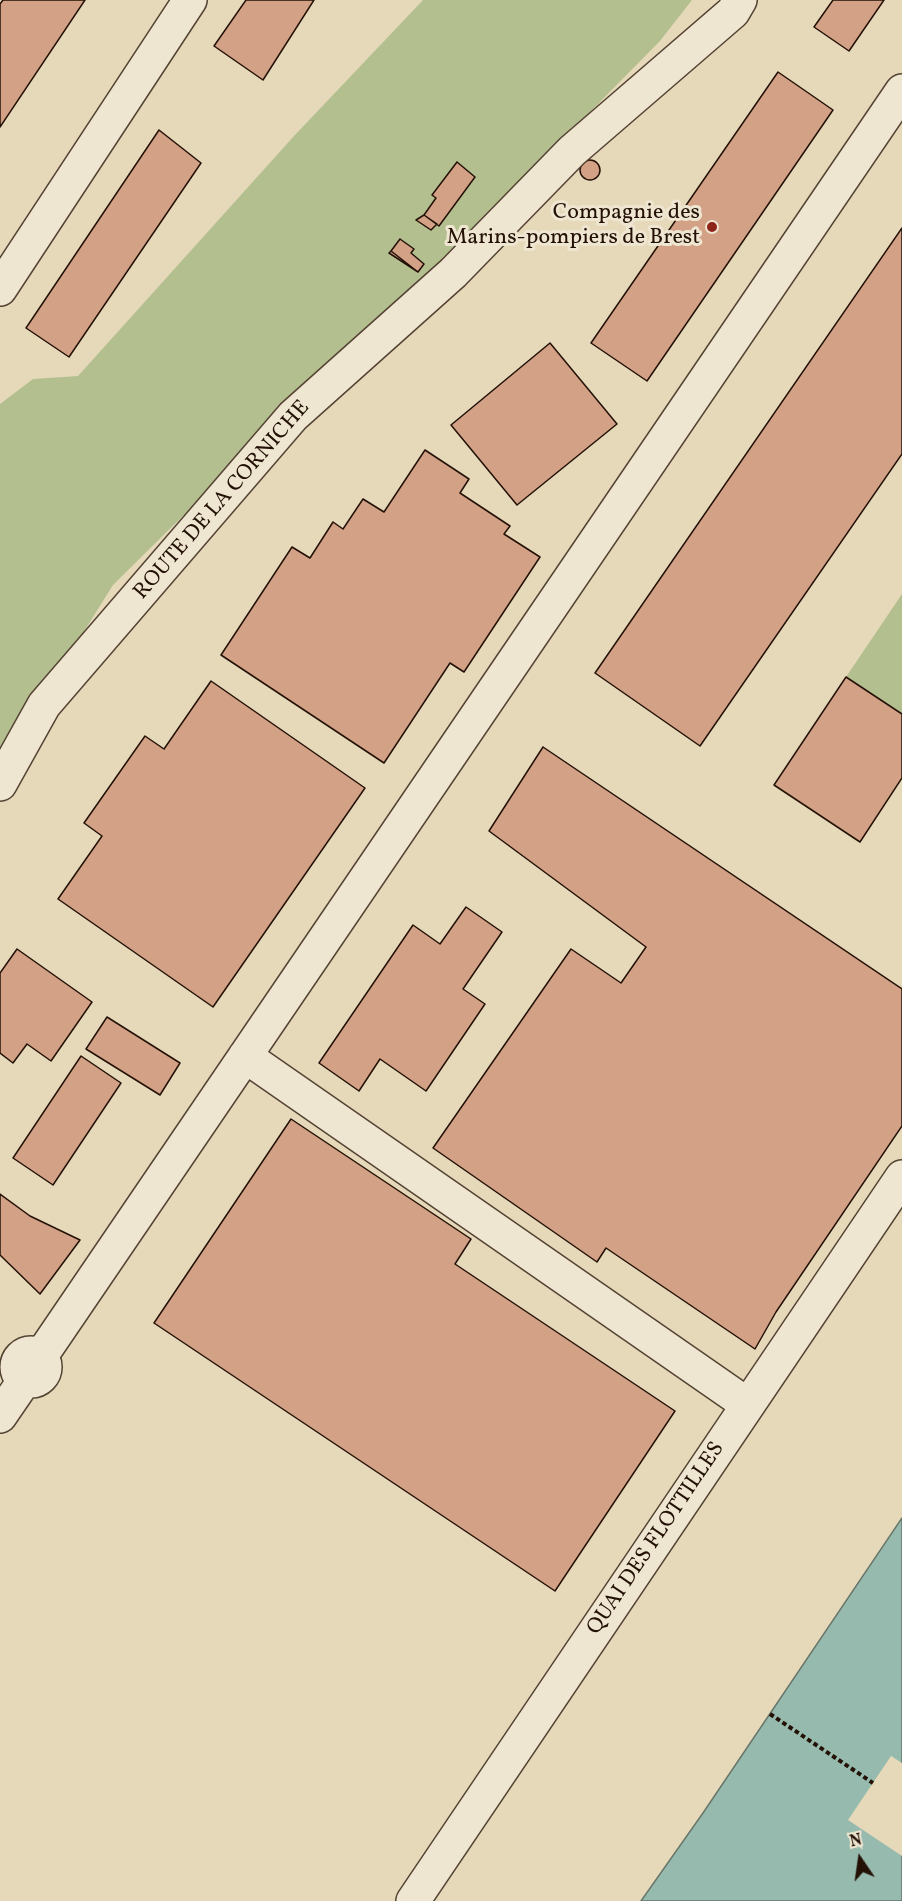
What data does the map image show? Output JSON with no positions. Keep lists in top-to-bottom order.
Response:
{
  "streets": {
    "street": ["ROUTE DE LA CORNICHE", "QUAI DES FLOTTILLES"]
  },
  "places": ["Compagnie des Marins-pompiers de Brest"],
  "north": "top"
}
